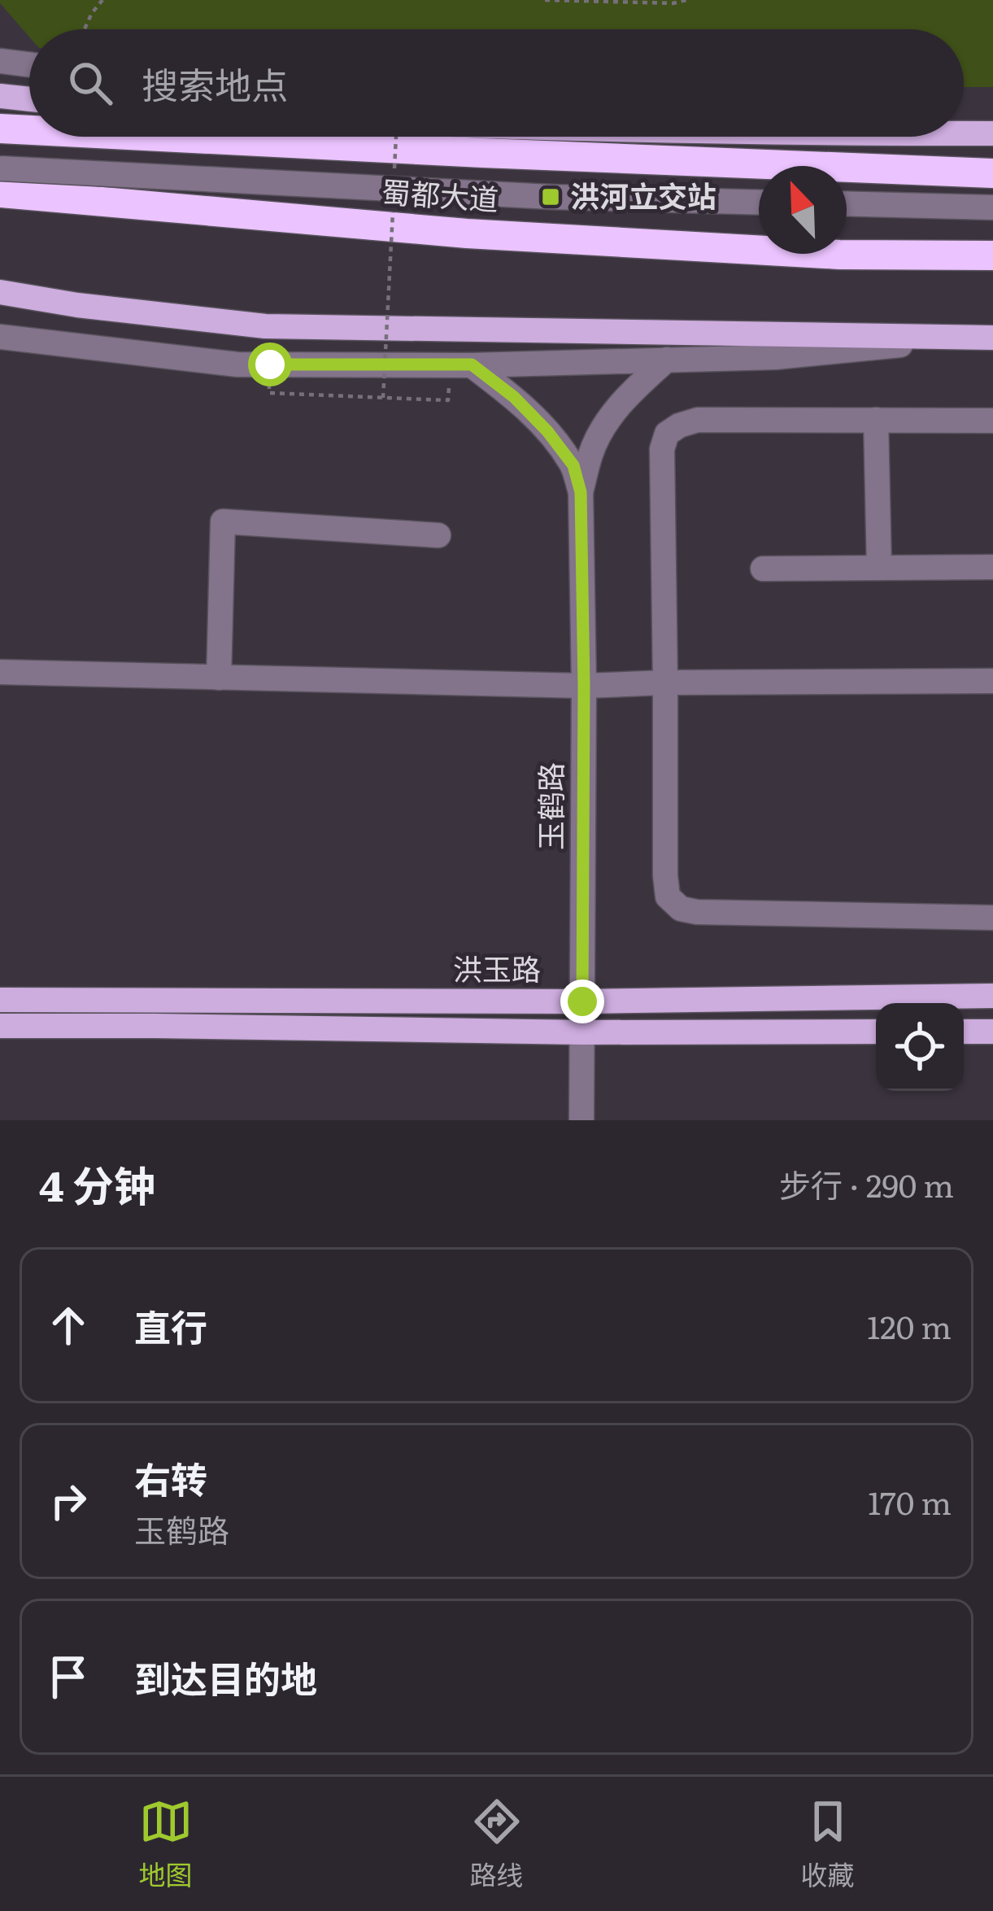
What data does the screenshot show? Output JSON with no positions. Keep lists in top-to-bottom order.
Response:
{
  "streets": {
    "highway": ["蜀都大道"],
    "main road": ["洪玉路"],
    "street": ["玉鹤路"]
  },
  "crossings": [
    ["玉鹤路", "洪玉路"]
  ],
  "places": {
    "transit": ["洪河立交站"]
  },
  "north": "top left",
  "page": {
    "search": "搜索地点",
    "heading": ["4 分钟", "步行 · 290 m"],
    "list": [
      ["直行", "120 m"],
      ["右转", "玉鹤路", "170 m"],
      "到达目的地"
    ],
    "nav": ["地图", "路线", "收藏"]
  }
}
